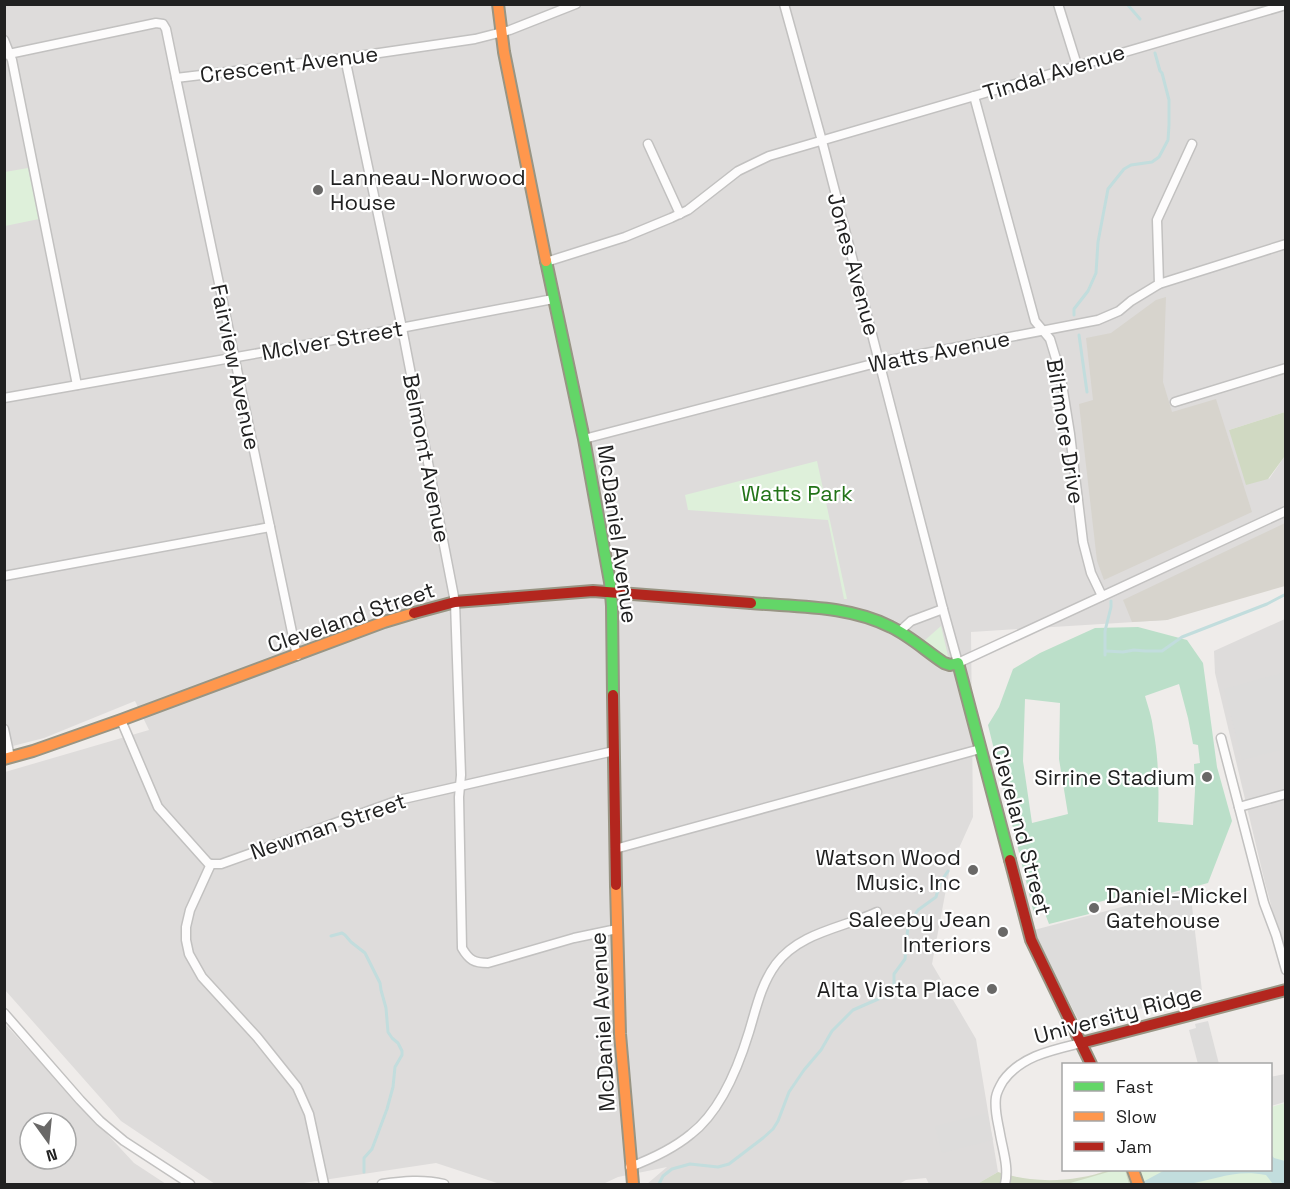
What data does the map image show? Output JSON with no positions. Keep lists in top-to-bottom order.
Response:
{
  "streets": {
    "street": [
      "Crescent Avenue",
      "Tindal Avenue",
      "Jones Avenue",
      "McIver Street",
      "Watts Avenue",
      "Fairview Avenue",
      "Biltmore Drive",
      "Belmont Avenue",
      "McDaniel Avenue",
      "Cleveland Street",
      "Newman Street",
      "University Ridge"
    ]
  },
  "crossings": [
    ["Crescent Avenue", "Fairview Avenue"],
    ["Crescent Avenue", "Belmont Avenue"],
    ["Crescent Avenue", "McDaniel Avenue"],
    ["Tindal Avenue", "Jones Avenue"],
    ["Tindal Avenue", "Biltmore Drive"],
    ["Tindal Avenue", "McDaniel Avenue"],
    ["Jones Avenue", "Watts Avenue"],
    ["Jones Avenue", "Cleveland Street"],
    ["McIver Street", "Fairview Avenue"],
    ["McIver Street", "Belmont Avenue"],
    ["McIver Street", "McDaniel Avenue"],
    ["Watts Avenue", "Biltmore Drive"],
    ["Watts Avenue", "McDaniel Avenue"],
    ["Fairview Avenue", "Cleveland Street"],
    ["Belmont Avenue", "McDaniel Avenue"],
    ["Belmont Avenue", "Cleveland Street"],
    ["Belmont Avenue", "Newman Street"],
    ["McDaniel Avenue", "Cleveland Street"],
    ["McDaniel Avenue", "Newman Street"],
    ["Cleveland Street", "University Ridge"]
  ],
  "parks": ["Watts Park"],
  "places": [
    "Lanneau-Norwood House",
    "Sirrine Stadium",
    "Watson Wood Music, Inc",
    "Daniel-Mickel Gatehouse",
    "Saleeby Jean Interiors",
    "Alta Vista Place"
  ],
  "legend": ["Fast", "Slow", "Jam"],
  "north": "bottom"
}
